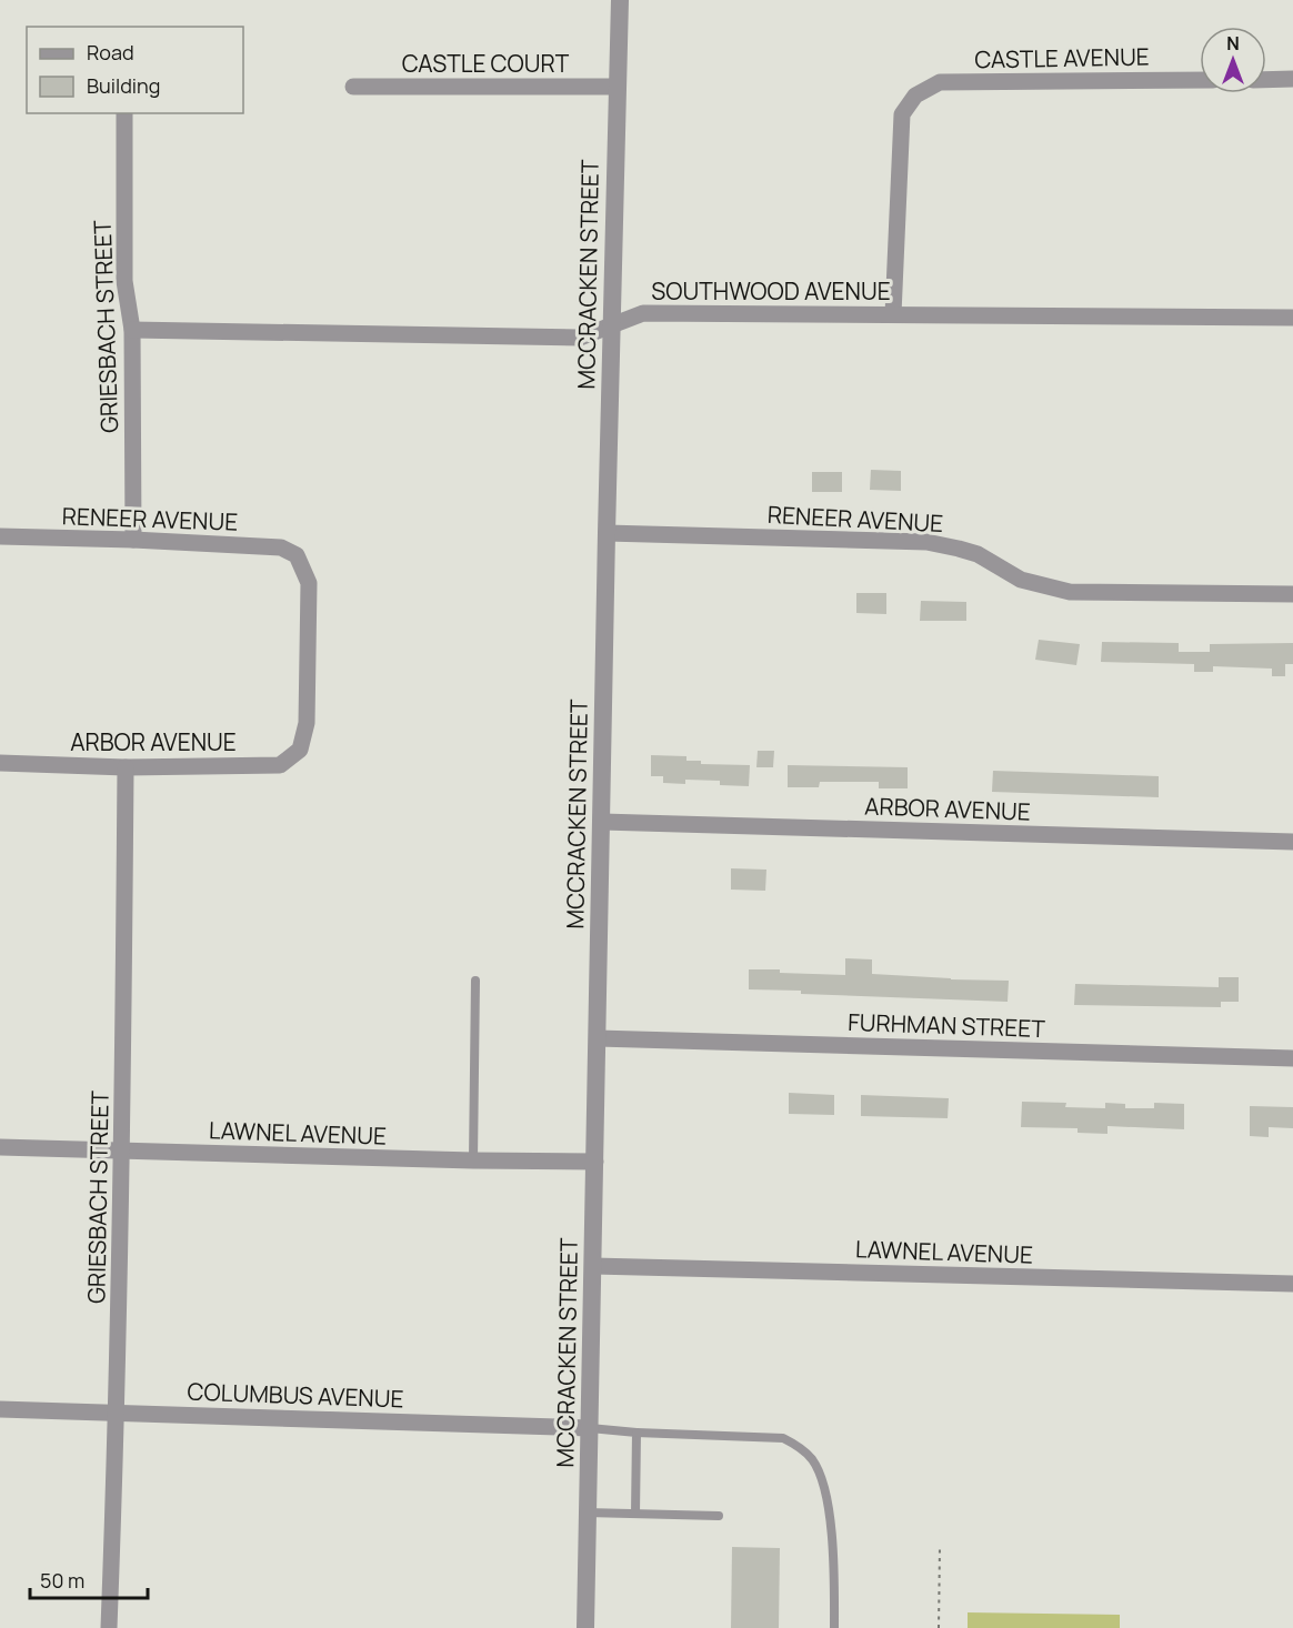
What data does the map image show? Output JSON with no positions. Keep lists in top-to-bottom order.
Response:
{
  "streets": {
    "street": [
      "CASTLE AVENUE",
      "CASTLE COURT",
      "MCCRACKEN STREET",
      "SOUTHWOOD AVENUE",
      "GRIESBACH STREET",
      "RENEER AVENUE",
      "ARBOR AVENUE",
      "FURHMAN STREET",
      "LAWNEL AVENUE",
      "COLUMBUS AVENUE"
    ]
  },
  "crossings": [
    ["CASTLE AVENUE", "SOUTHWOOD AVENUE"],
    ["CASTLE COURT", "MCCRACKEN STREET"],
    ["MCCRACKEN STREET", "SOUTHWOOD AVENUE"],
    ["MCCRACKEN STREET", "RENEER AVENUE"],
    ["MCCRACKEN STREET", "ARBOR AVENUE"],
    ["MCCRACKEN STREET", "FURHMAN STREET"],
    ["MCCRACKEN STREET", "LAWNEL AVENUE"],
    ["MCCRACKEN STREET", "COLUMBUS AVENUE"],
    ["SOUTHWOOD AVENUE", "GRIESBACH STREET"],
    ["GRIESBACH STREET", "RENEER AVENUE"],
    ["GRIESBACH STREET", "ARBOR AVENUE"],
    ["GRIESBACH STREET", "LAWNEL AVENUE"],
    ["GRIESBACH STREET", "COLUMBUS AVENUE"],
    ["RENEER AVENUE", "ARBOR AVENUE"]
  ],
  "legend": ["Road", "Building"],
  "scale_bar": "50 m",
  "north": "top"
}
